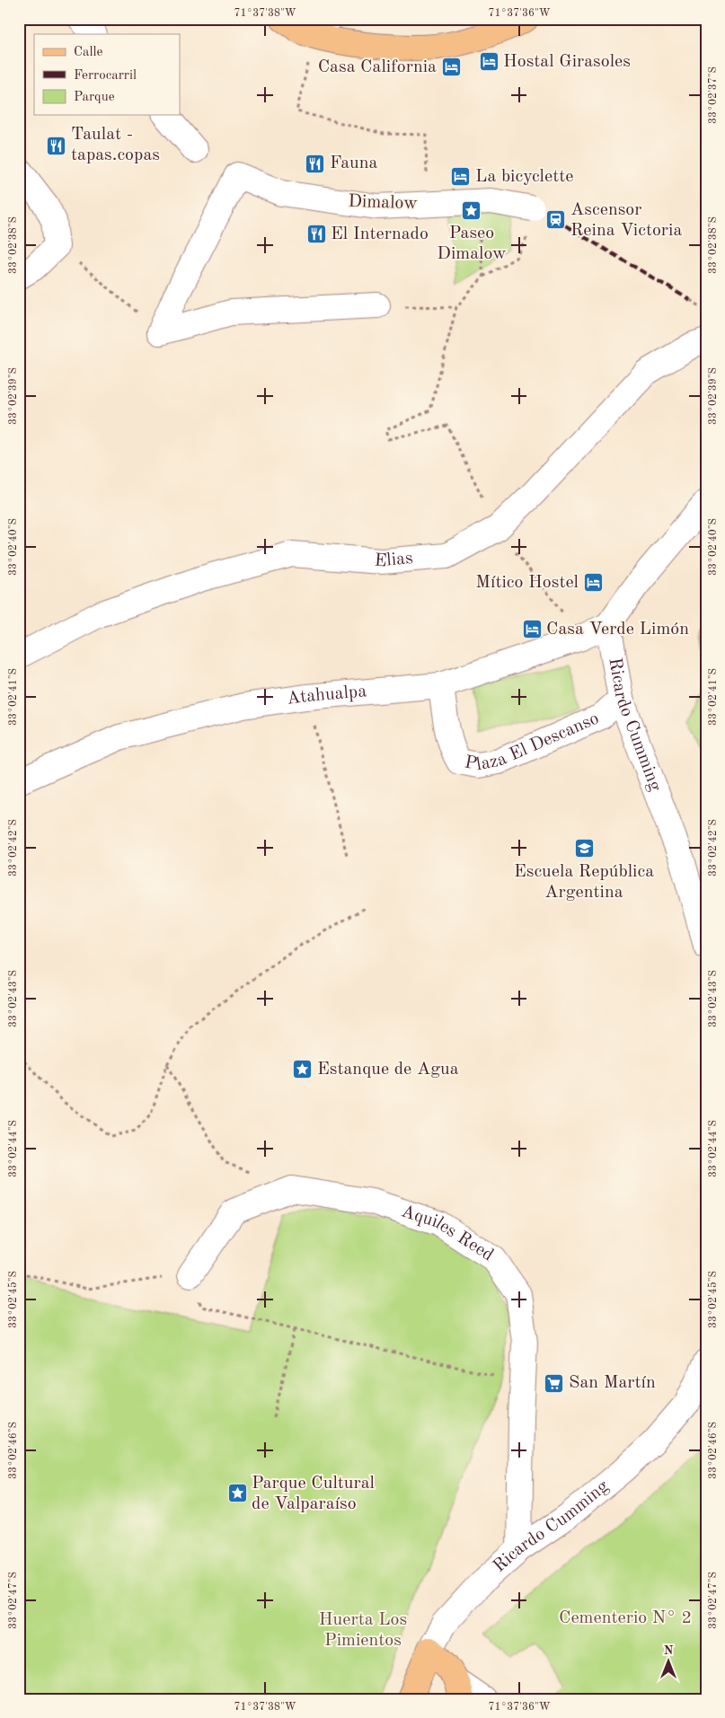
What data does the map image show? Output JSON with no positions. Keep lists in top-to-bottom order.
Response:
{
  "streets": {
    "main road": ["Ricardo Cumming"],
    "street": [
      "Dimalow",
      "Elias",
      "Atahualpa",
      "Plaza El Descanso",
      "Aquiles Reed"
    ]
  },
  "crossings": [
    ["Atahualpa", "Ricardo Cumming"],
    ["Atahualpa", "Plaza El Descanso"],
    ["Ricardo Cumming", "Plaza El Descanso"],
    ["Ricardo Cumming", "Aquiles Reed"]
  ],
  "parks": ["Cementerio N° 2", "Huerta Los Pimientos"],
  "places": {
    "hotel": [
      "Hostal Girasoles",
      "Casa California",
      "La bicyclette",
      "Mítico Hostel",
      "Casa Verde Limón"
    ],
    "restaurant": ["Taulat - tapas.copas", "Fauna", "El Internado"],
    "place": ["Paseo Dimalow", "Estanque de Agua", "Parque Cultural de Valparaíso"],
    "station": ["Ascensor Reina Victoria"],
    "school or university": ["Escuela República Argentina"],
    "supermarket": ["San Martín"]
  },
  "legend": ["Calle", "Ferrocarril", "Parque"],
  "north": "top",
  "coordinates": [
    "71°37'38\"W",
    "71°37'36\"W",
    "33°02'37\"S",
    "33°02'38\"S",
    "33°02'39\"S",
    "33°02'40\"S",
    "33°02'41\"S",
    "33°02'42\"S",
    "33°02'43\"S",
    "33°02'44\"S",
    "33°02'45\"S",
    "33°02'46\"S",
    "33°02'47\"S"
  ]
}
